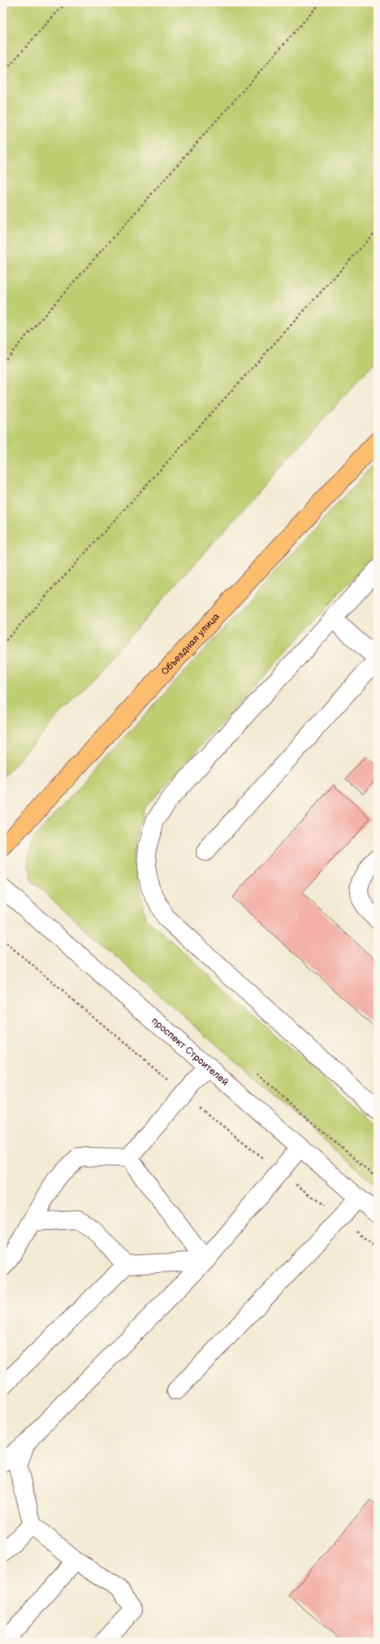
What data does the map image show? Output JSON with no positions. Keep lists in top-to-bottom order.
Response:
{
  "streets": {
    "main road": ["Объездная улица"],
    "street": ["проспект Строителей"]
  }
}
